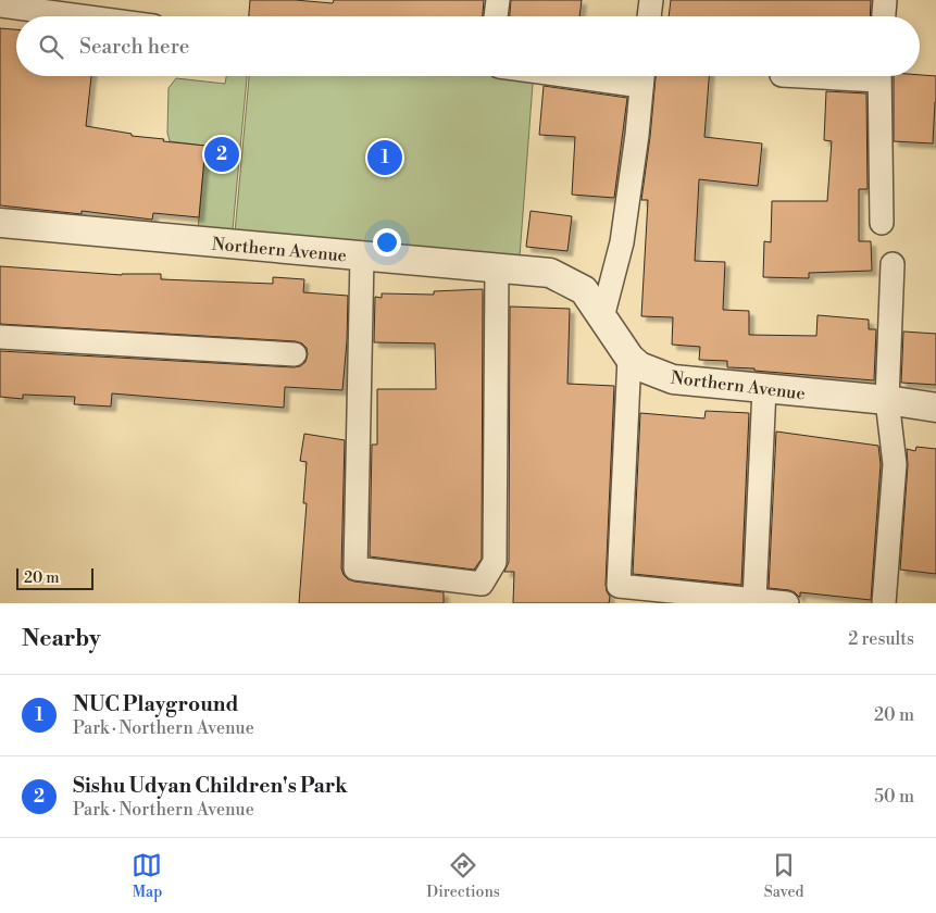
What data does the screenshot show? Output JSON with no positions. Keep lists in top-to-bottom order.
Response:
{
  "streets": {
    "street": ["Northern Avenue"]
  },
  "scale_bar": "20 m",
  "page": {
    "search": "Search here",
    "pins": ["2", "1"],
    "scale": "20 m",
    "heading": ["Nearby", "2 results"],
    "list": [
      {
        "mark": "1",
        "name": "NUC Playground",
        "note": "Park · Northern Avenue",
        "value": "20 m"
      },
      {
        "mark": "2",
        "name": "Sishu Udyan Children's Park",
        "note": "Park · Northern Avenue",
        "value": "50 m"
      }
    ],
    "nav": ["Map", "Directions", "Saved"]
  }
}
